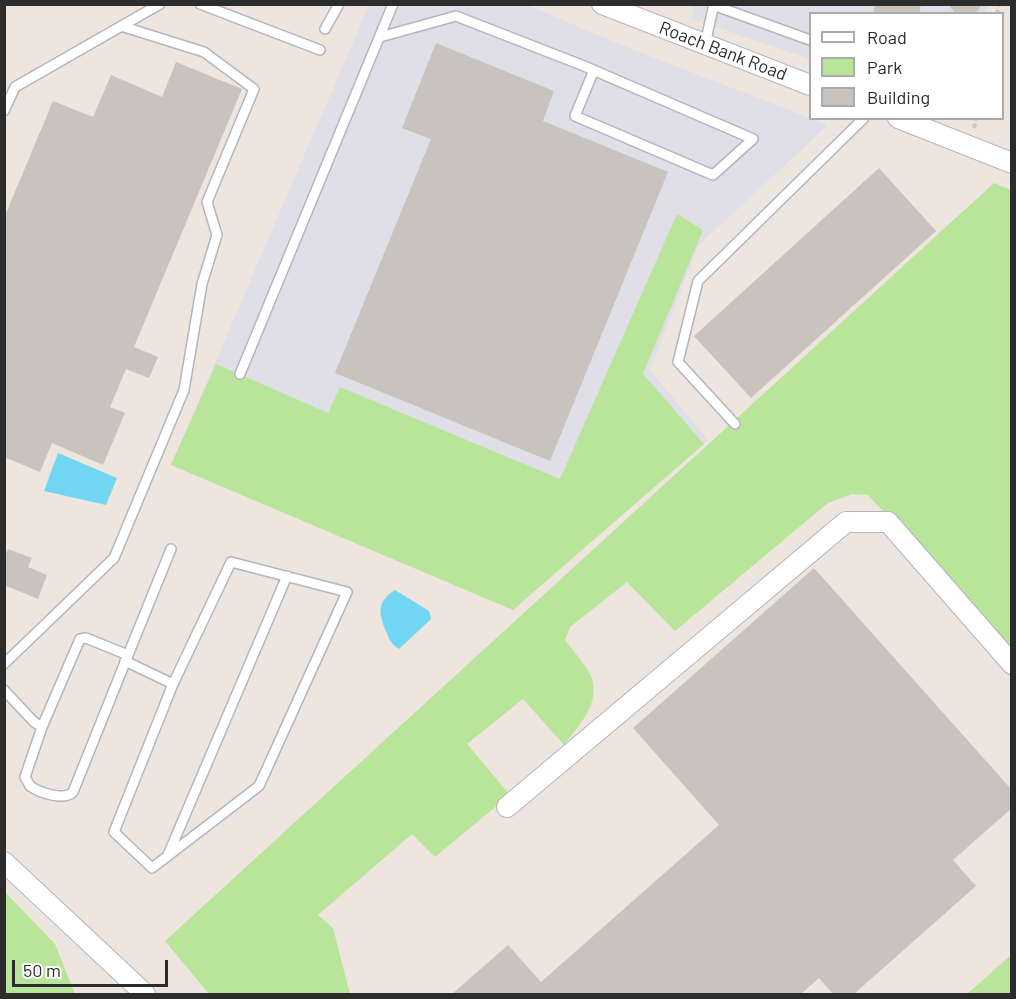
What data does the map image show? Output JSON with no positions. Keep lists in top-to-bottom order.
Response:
{
  "streets": {
    "street": ["Roach Bank Road"]
  },
  "legend": ["Road", "Park", "Building"],
  "scale_bar": "50 m"
}
